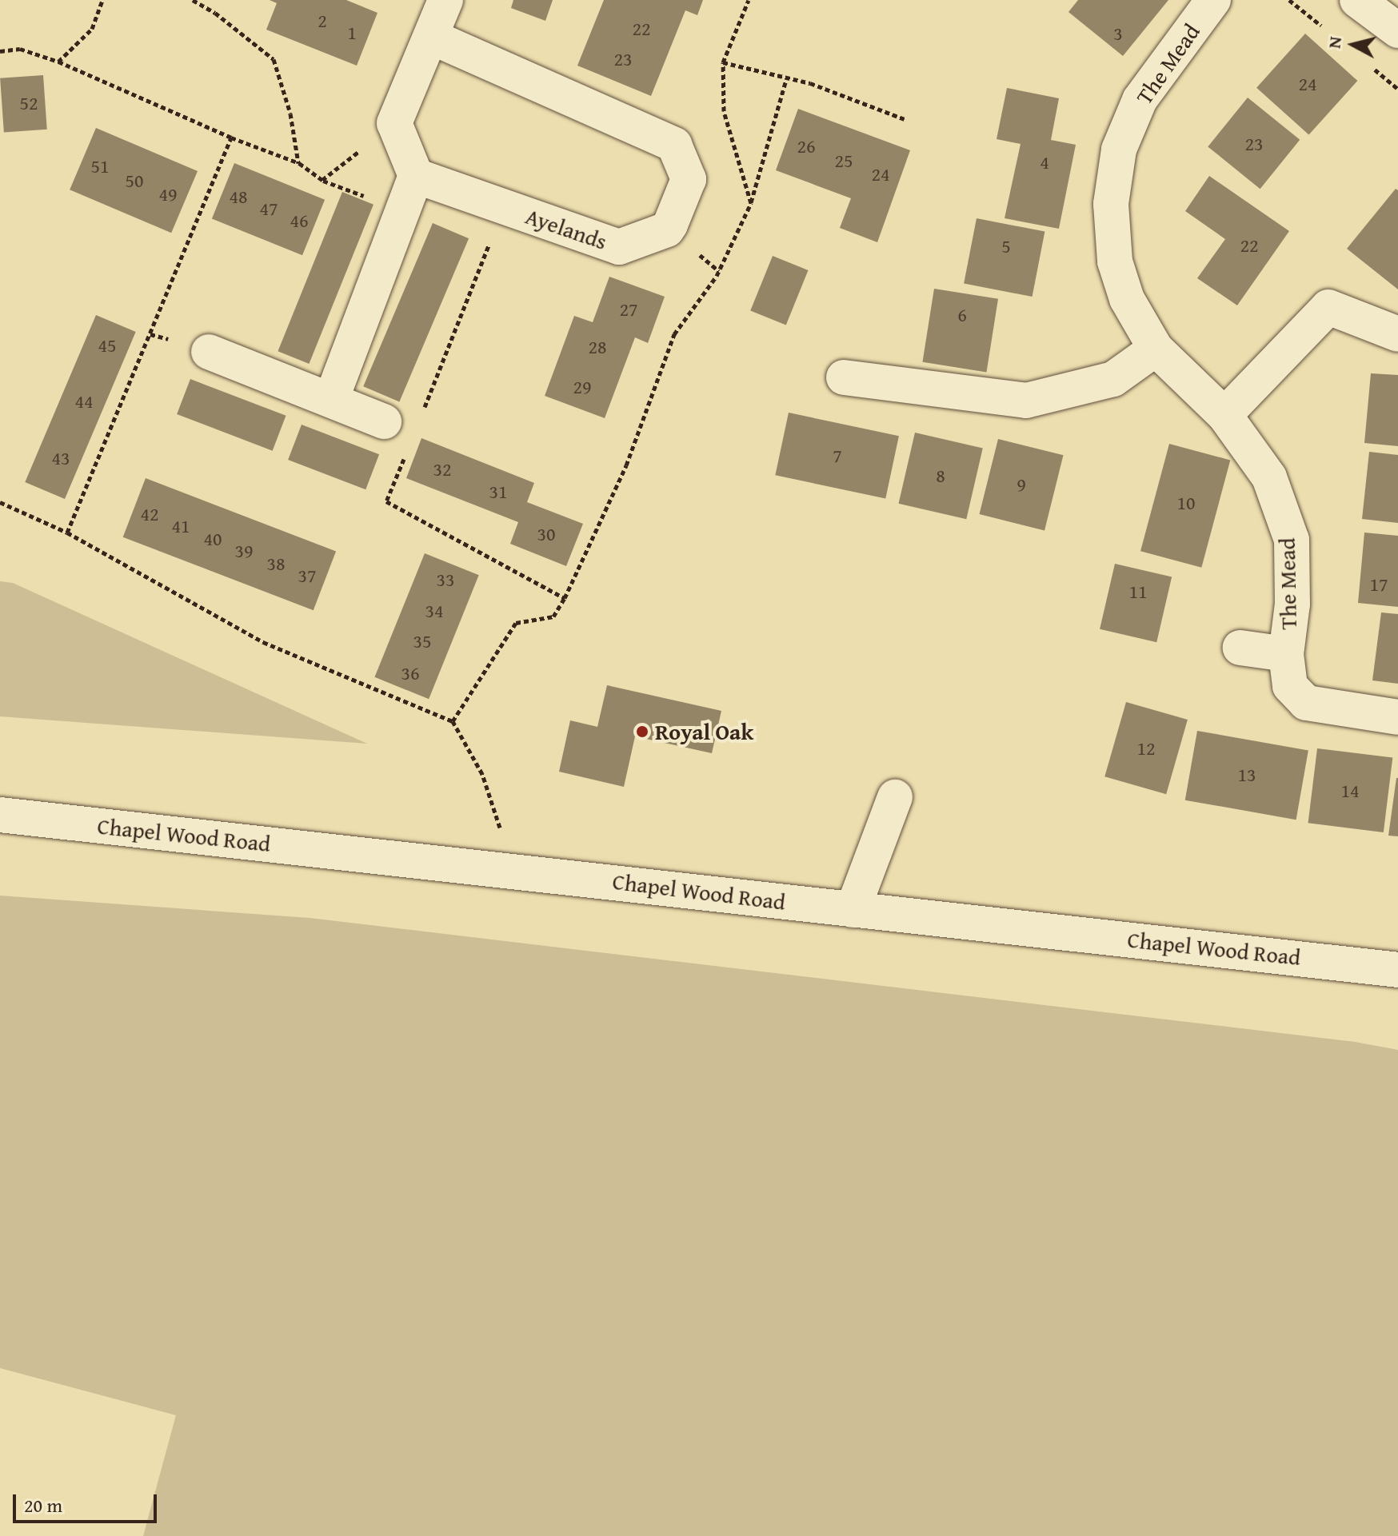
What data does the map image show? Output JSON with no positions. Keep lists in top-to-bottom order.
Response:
{
  "streets": {
    "street": ["The Mead", "Ayelands", "Chapel Wood Road"]
  },
  "places": ["Royal Oak"],
  "house_numbers": [
    "2",
    "22",
    "1",
    "3",
    "23",
    "24",
    "52",
    "23",
    "26",
    "25",
    "4",
    "51",
    "24",
    "50",
    "49",
    "48",
    "47",
    "46",
    "22",
    "5",
    "27",
    "6",
    "45",
    "28",
    "29",
    "44",
    "7",
    "43",
    "32",
    "8",
    "9",
    "31",
    "10",
    "42",
    "41",
    "30",
    "40",
    "39",
    "38",
    "37",
    "33",
    "17",
    "11",
    "34",
    "35",
    "36",
    "12",
    "13",
    "14"
  ],
  "scale_bar": "20 m",
  "north": "left"
}
